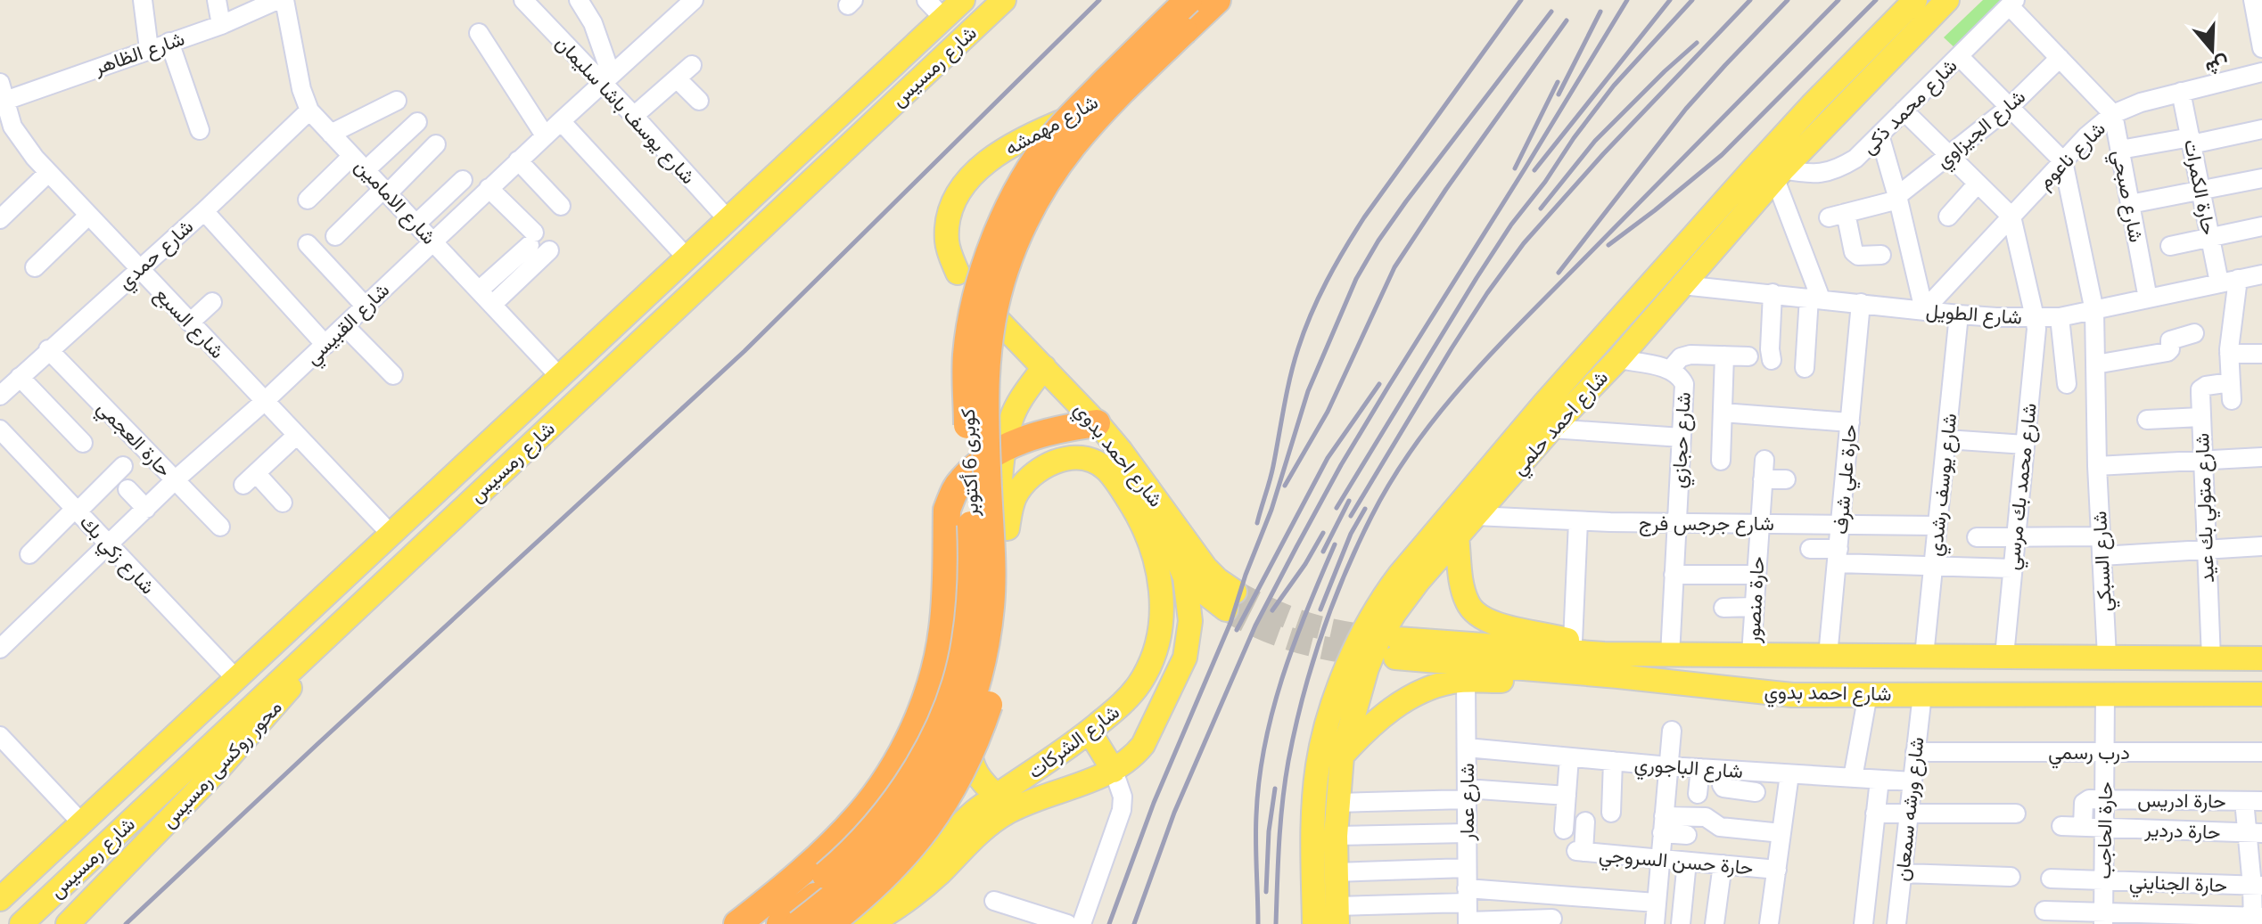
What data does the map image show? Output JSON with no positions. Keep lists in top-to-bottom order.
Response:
{
  "streets": {
    "highway": ["كوبرى 6 أكتوبر"],
    "main road": [
      "شارع رمسيس",
      "شارع مهمشه",
      "شارع احمد حلمي",
      "شارع احمد بدوي",
      "شارع الشركات",
      "محور روكسى رمسيس"
    ],
    "street": [
      "شارع الظاهر",
      "شارع محمد ذكى",
      "شارع يوسف باشا سليمان",
      "شارع الجيزاوي",
      "شارع ناعوم",
      "حارة الكمرات",
      "شارع صبحي",
      "شارع الامامين",
      "شارع حمدي",
      "شارع الطويل",
      "شارع السبع",
      "شارع القبيسي",
      "حارة العجمي",
      "شارع حجازي",
      "حارة علي شرف",
      "شارع يوسف رشدي",
      "شارع محمد بك مرسي",
      "شارع متولي بك عيد",
      "شارع جرجس فرج",
      "شارع زكي بك",
      "شارع السبكي",
      "حارة منصور",
      "درب رسمي",
      "شارع الباجوري",
      "حارة ادريس",
      "شارع عمار",
      "شارع ورشه سمعان",
      "حارة الحاجب",
      "حارة دردير",
      "حارة حسن السروجي",
      "حارة الجنايني"
    ]
  },
  "crossings": [
    ["شارع الظاهر", "شارع السبع"],
    ["شارع رمسيس", "شارع يوسف باشا سليمان"],
    ["شارع رمسيس", "شارع الامامين"],
    ["شارع رمسيس", "شارع السبع"],
    ["شارع رمسيس", "شارع زكي بك"],
    ["شارع رمسيس", "محور روكسى رمسيس"],
    ["شارع محمد ذكى", "شارع احمد حلمي"],
    ["شارع يوسف باشا سليمان", "شارع القبيسي"],
    ["شارع ناعوم", "حارة الكمرات"],
    ["شارع ناعوم", "شارع صبحي"],
    ["شارع ناعوم", "شارع الطويل"],
    ["شارع ناعوم", "شارع محمد بك مرسي"],
    ["شارع ناعوم", "شارع السبكي"],
    ["حارة الكمرات", "شارع الطويل"],
    ["شارع صبحي", "شارع الطويل"],
    ["شارع الامامين", "شارع حمدي"],
    ["شارع الامامين", "شارع القبيسي"],
    ["شارع حمدي", "شارع السبع"],
    ["شارع حمدي", "حارة العجمي"],
    ["شارع الطويل", "شارع احمد حلمي"],
    ["شارع الطويل", "حارة علي شرف"],
    ["شارع الطويل", "شارع يوسف رشدي"],
    ["شارع الطويل", "شارع محمد بك مرسي"],
    ["شارع الطويل", "شارع السبكي"],
    ["شارع السبع", "شارع القبيسي"],
    ["شارع القبيسي", "حارة العجمي"],
    ["شارع القبيسي", "شارع زكي بك"],
    ["شارع احمد حلمي", "شارع حجازي"],
    ["شارع احمد حلمي", "شارع جرجس فرج"],
    ["شارع حجازي", "شارع احمد بدوي"],
    ["شارع حجازي", "شارع جرجس فرج"],
    ["شارع احمد بدوي", "حارة علي شرف"],
    ["شارع احمد بدوي", "شارع يوسف رشدي"],
    ["شارع احمد بدوي", "شارع محمد بك مرسي"],
    ["شارع احمد بدوي", "شارع متولي بك عيد"],
    ["شارع احمد بدوي", "شارع السبكي"],
    ["شارع احمد بدوي", "حارة منصور"],
    ["شارع احمد بدوي", "شارع الشركات"],
    ["شارع احمد بدوي", "شارع ورشه سمعان"],
    ["شارع احمد بدوي", "حارة الحاجب"],
    ["حارة علي شرف", "شارع جرجس فرج"],
    ["شارع يوسف رشدي", "شارع جرجس فرج"],
    ["شارع جرجس فرج", "حارة منصور"],
    ["درب رسمي", "شارع ورشه سمعان"],
    ["درب رسمي", "حارة الحاجب"],
    ["شارع الباجوري", "شارع عمار"],
    ["شارع الباجوري", "شارع ورشه سمعان"],
    ["حارة ادريس", "حارة الحاجب"],
    ["حارة الحاجب", "حارة دردير"],
    ["حارة الحاجب", "حارة الجنايني"]
  ],
  "north": "bottom"
}
